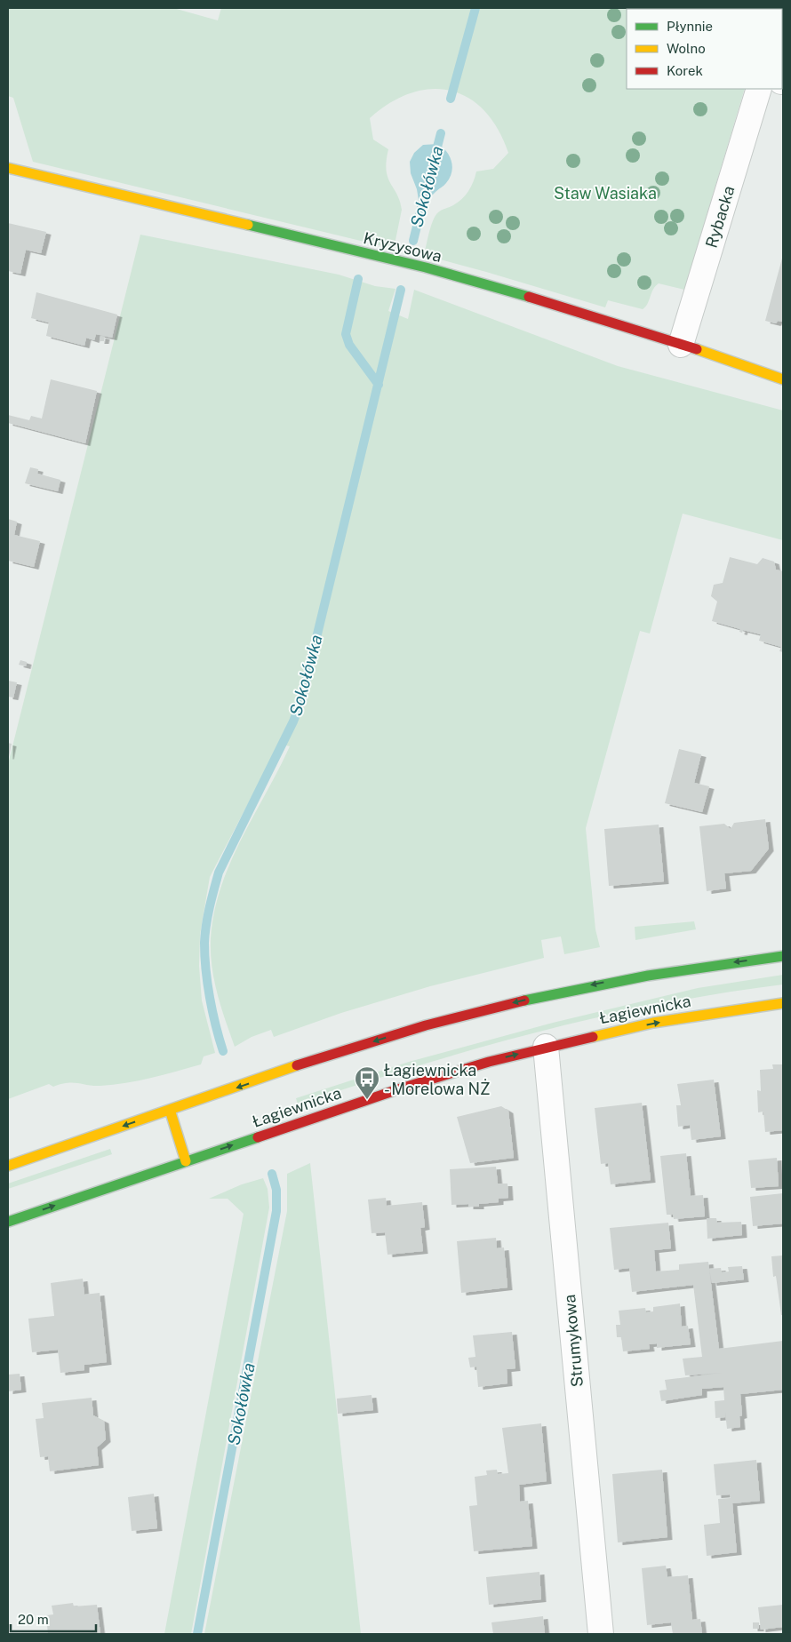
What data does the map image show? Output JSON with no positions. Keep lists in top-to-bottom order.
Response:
{
  "streets": {
    "main road": ["Kryzysowa", "Łagiewnicka"],
    "street": ["Rybacka", "Strumykowa"]
  },
  "crossings": [
    ["Rybacka", "Kryzysowa"],
    ["Łagiewnicka", "Strumykowa"]
  ],
  "water": ["Sokołówka"],
  "parks": ["Staw Wasiaka"],
  "places": {
    "bus stop": ["Łagiewnicka - Morelowa NŻ"]
  },
  "legend": ["Płynnie", "Wolno", "Korek"],
  "scale_bar": "20 m"
}
